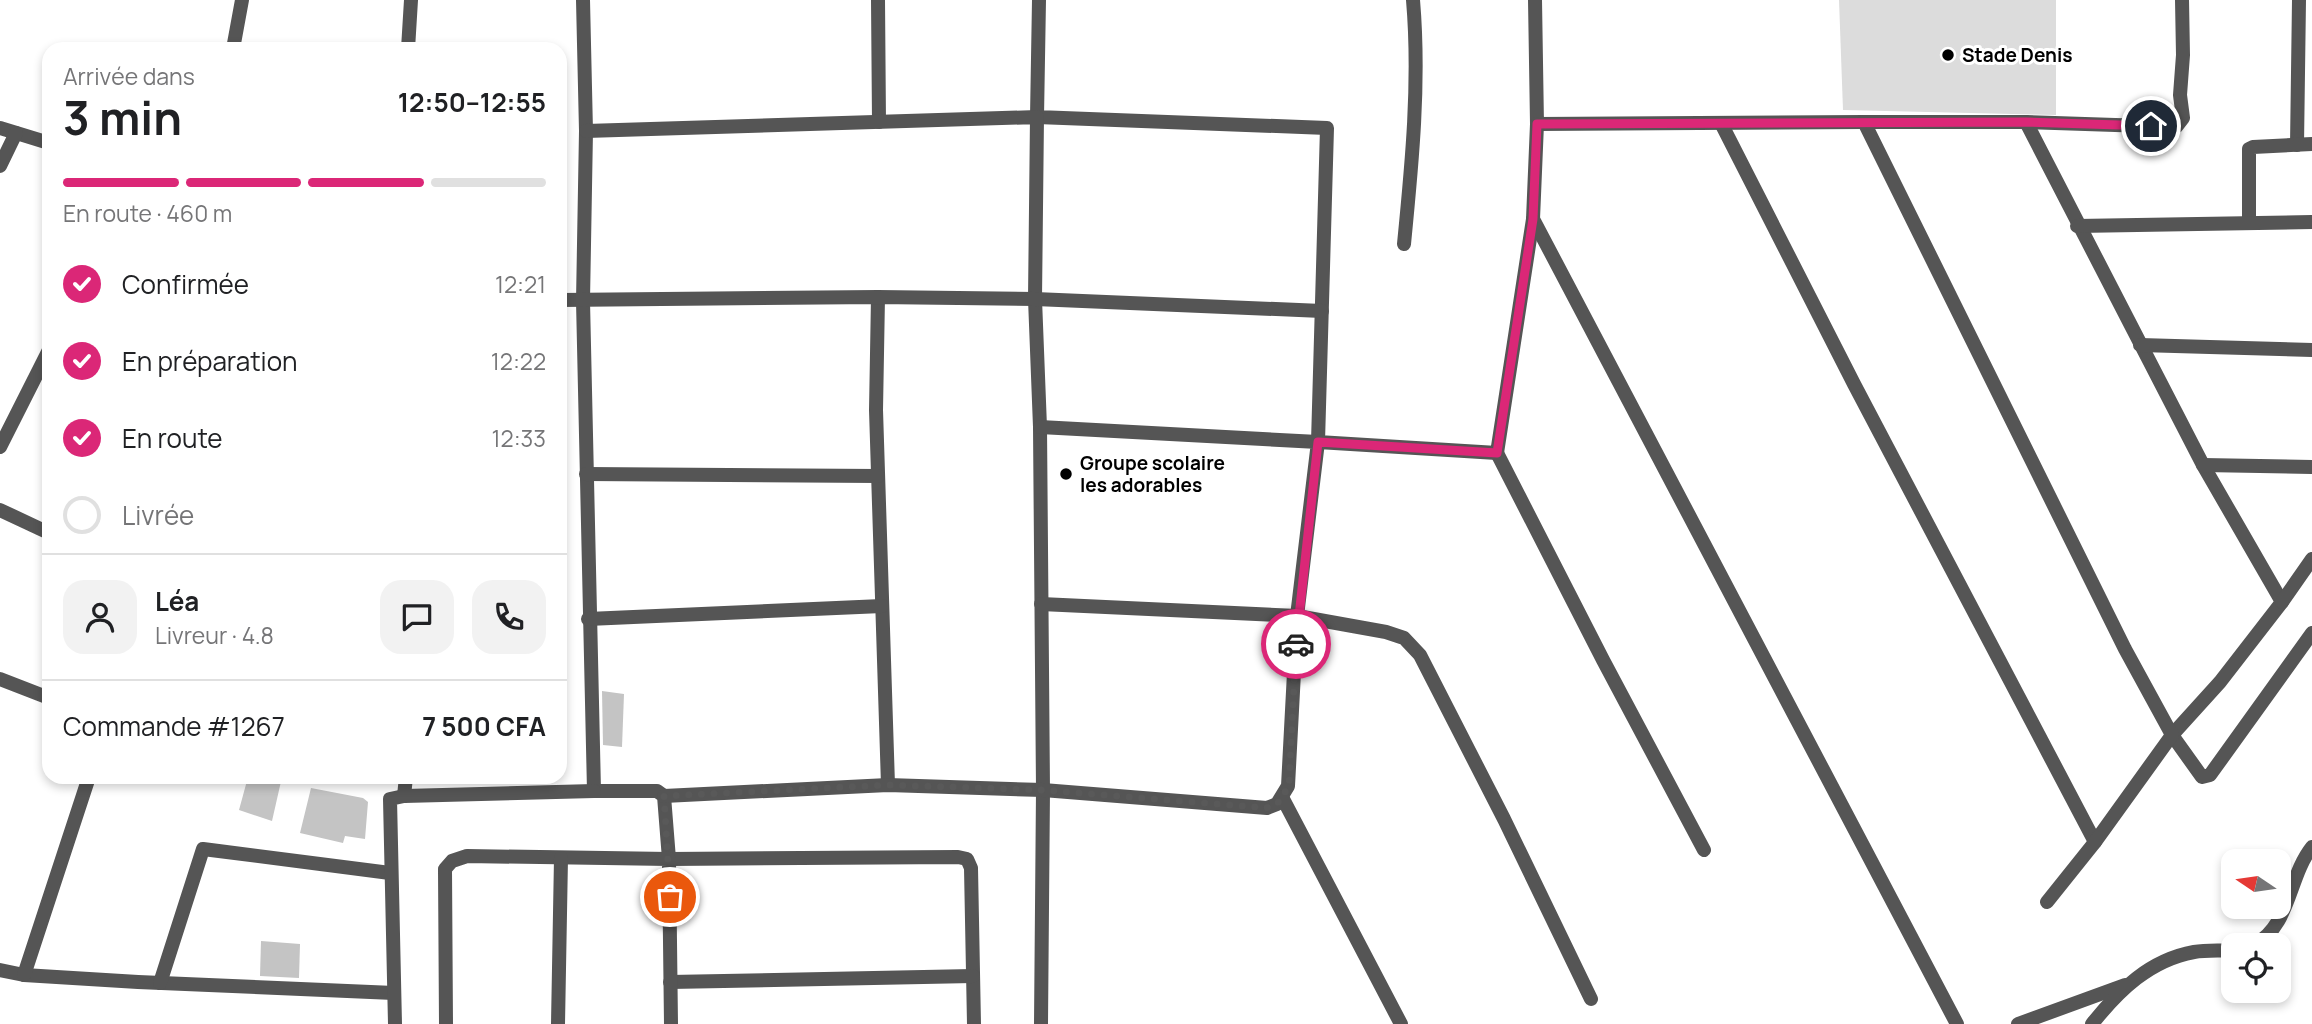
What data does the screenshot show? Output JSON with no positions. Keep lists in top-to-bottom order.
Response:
{
  "places": ["Stade Denis", "Groupe scolaire les adorables"],
  "north": "left",
  "page": {
    "heading": ["3 min", "Arrivée dans", "12:50–12:55"],
    "panel": [
      "Léa",
      "Livreur · 4.8",
      "Commande #1267",
      "7 500 CFA"
    ],
    "bar": "En route · 460 m",
    "list": [
      ["Confirmée", "12:21"],
      ["En préparation", "12:22"],
      ["En route", "12:33"],
      "Livrée"
    ]
  }
}
